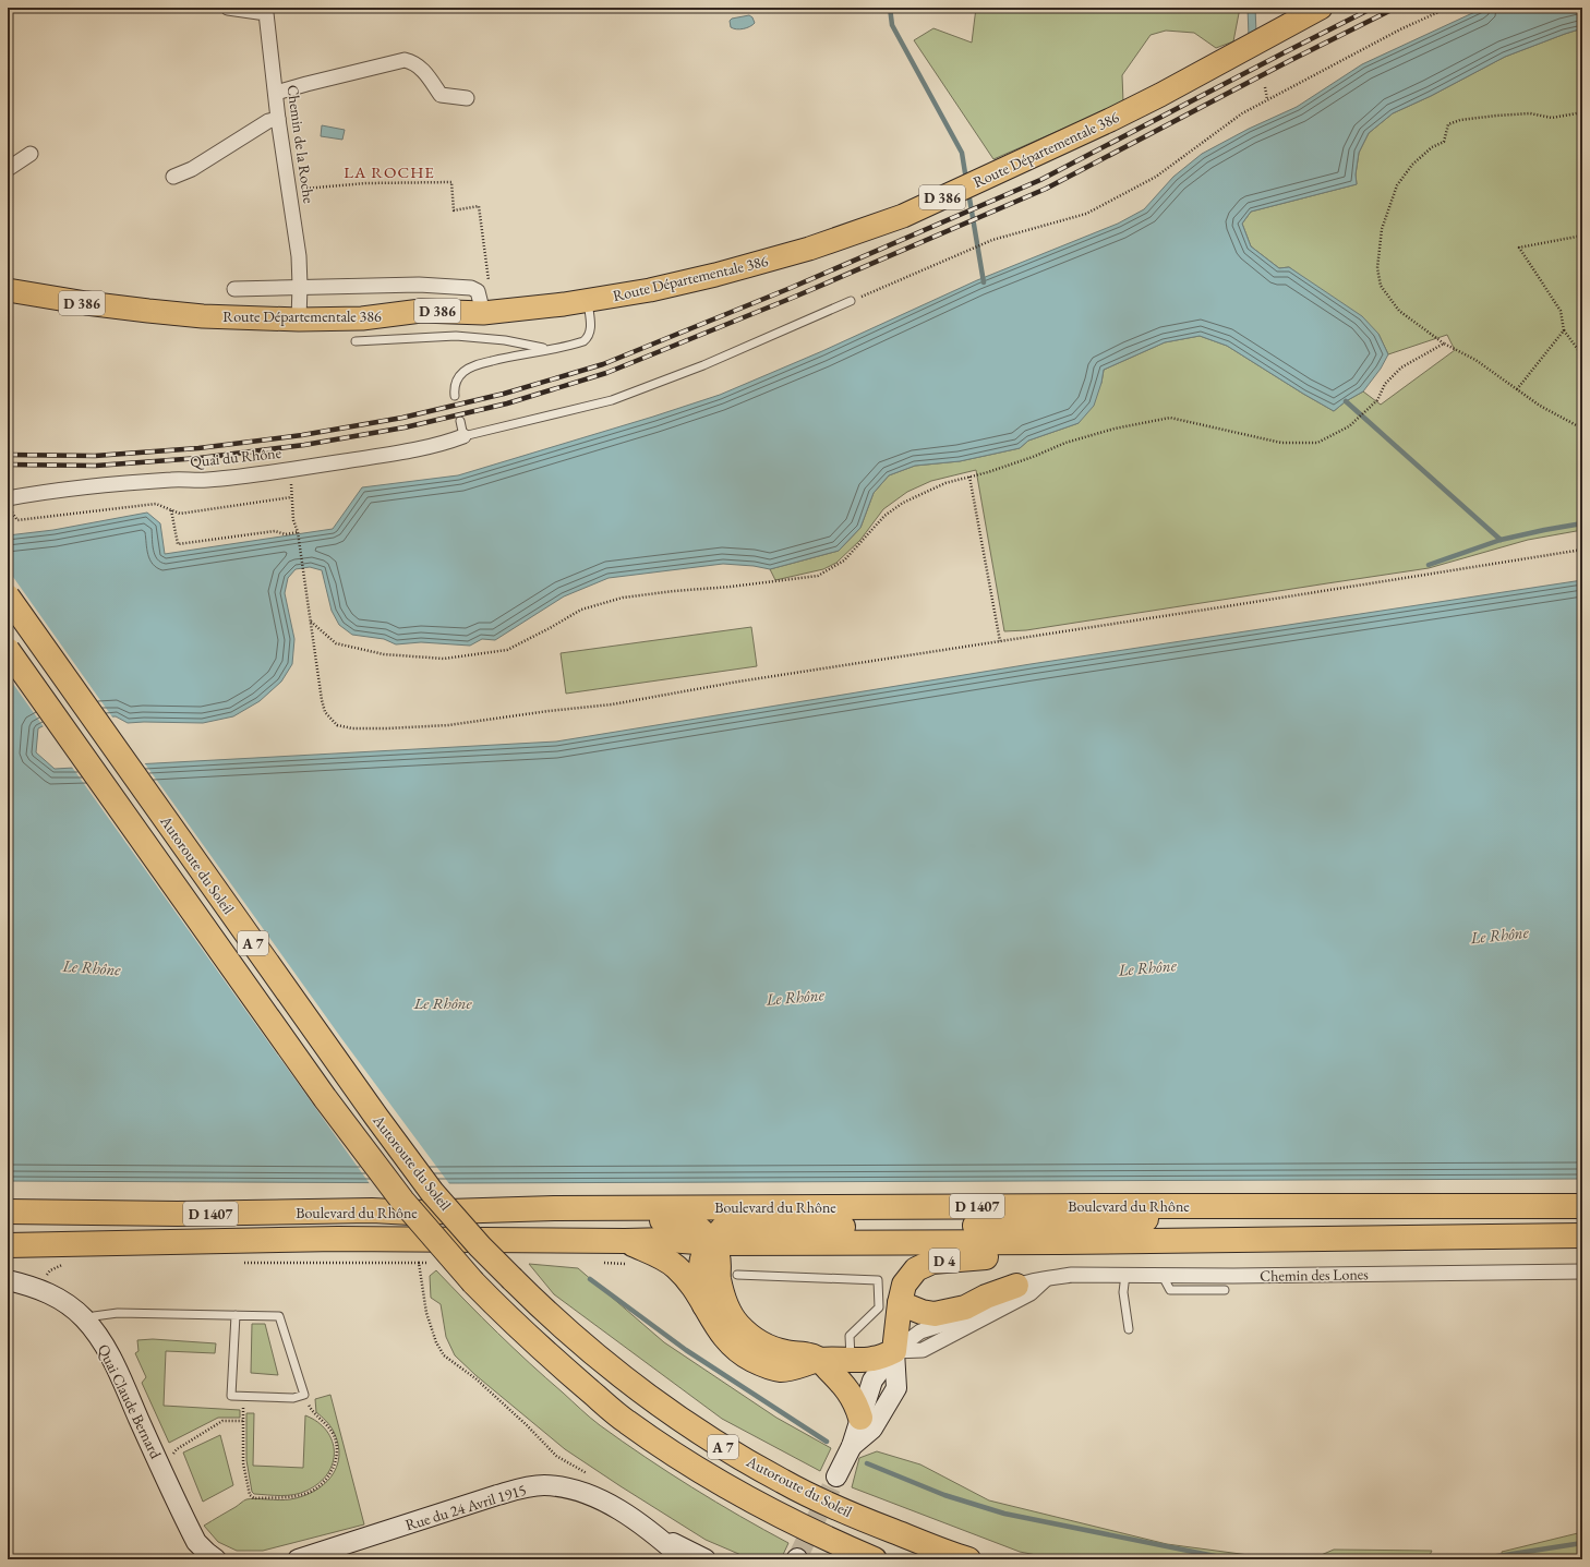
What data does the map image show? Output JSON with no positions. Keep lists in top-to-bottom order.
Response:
{
  "streets": {
    "highway": [
      "Autoroute du Soleil",
      "A 7",
      "D 1407",
      "Boulevard du Rhône",
      "D 4"
    ],
    "main road": [
      "Route Départementale 386",
      "D 386",
      "Chemin des Lones",
      "Quai Claude Bernard",
      "Rue du 24 Avril 1915"
    ],
    "street": ["Chemin de la Roche", "Quai du Rhône"]
  },
  "crossings": [
    ["Chemin de la Roche", "Route Départementale 386"],
    ["Boulevard du Rhône", "D 4"],
    ["D 4", "Chemin des Lones"]
  ],
  "districts": ["LA ROCHE"],
  "water": ["Le Rhône"]
}
